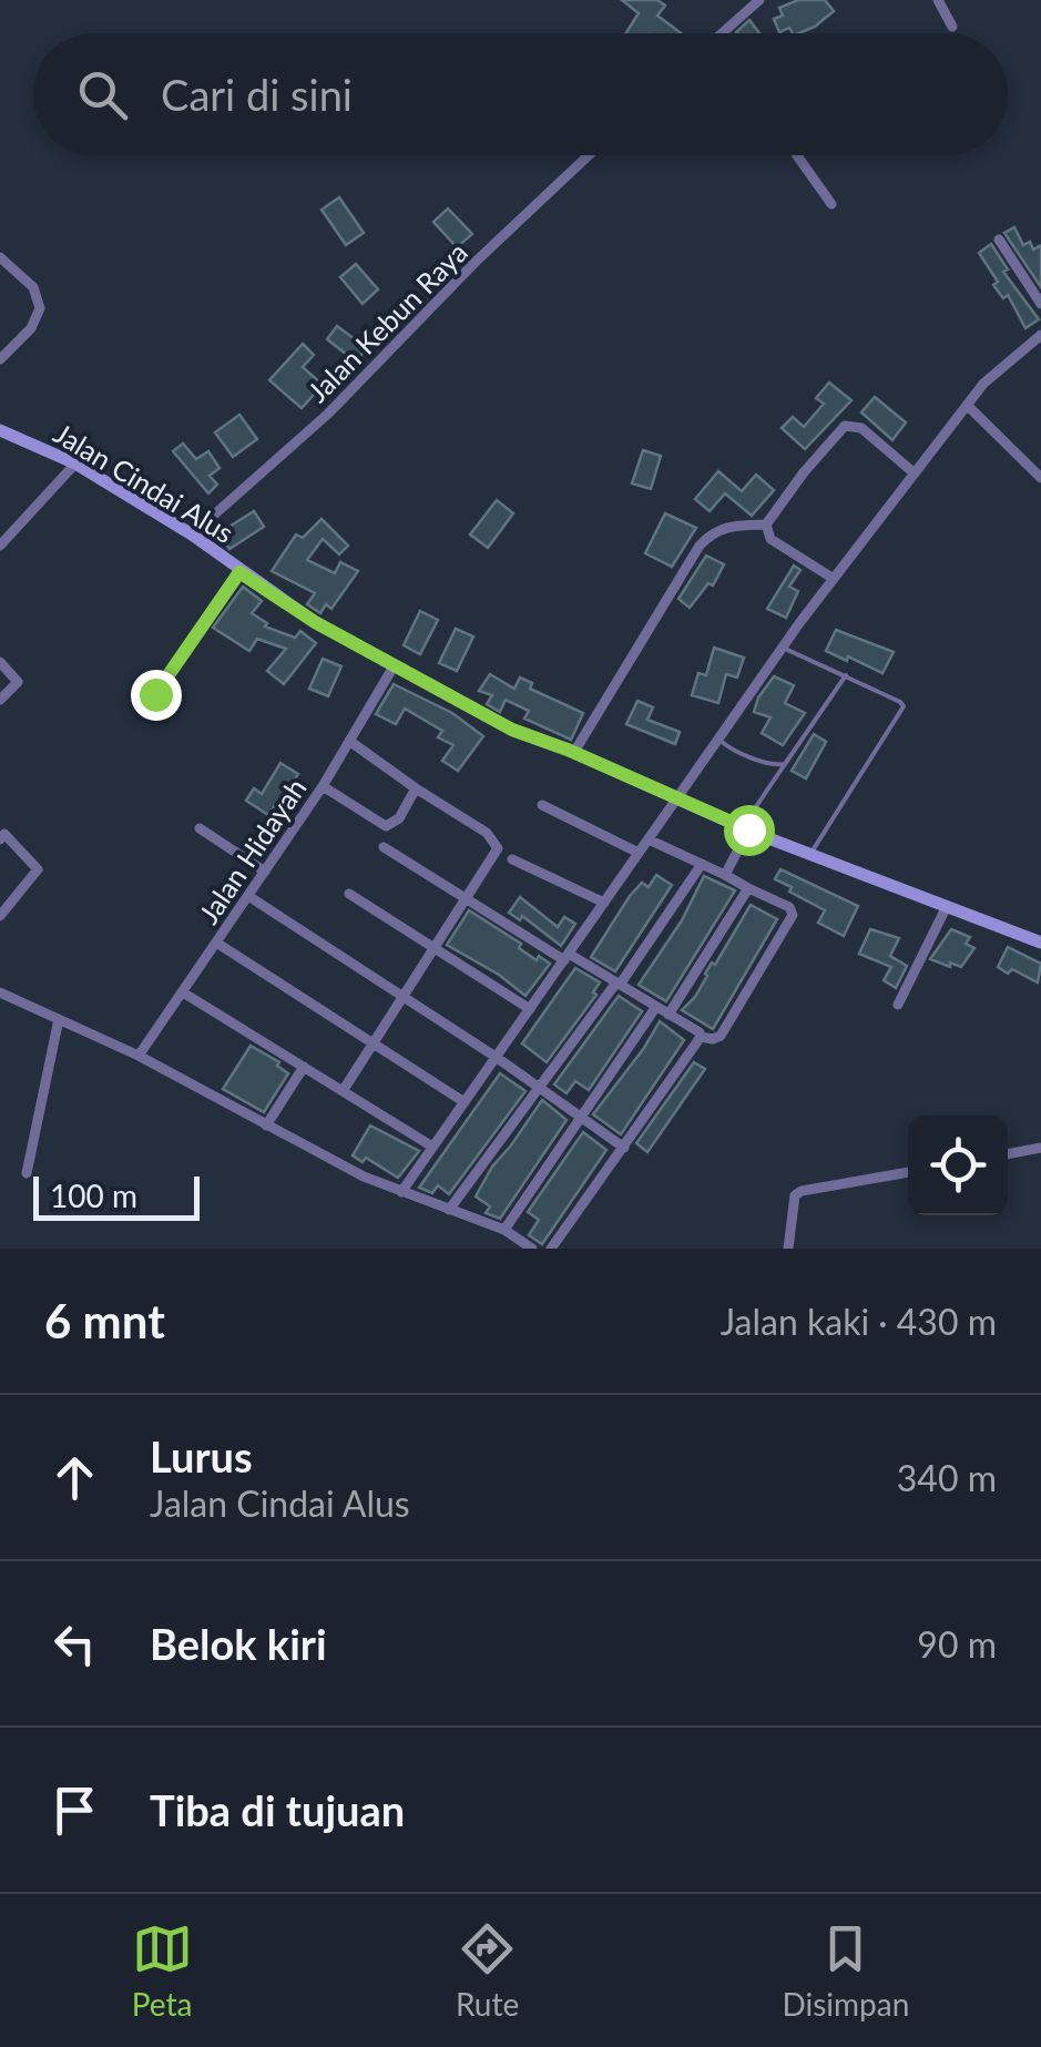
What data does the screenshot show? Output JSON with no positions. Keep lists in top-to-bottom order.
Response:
{
  "streets": {
    "street": ["Jalan Kebun Raya", "Jalan Cindai Alus", "Jalan Hidayah"]
  },
  "crossings": [
    ["Jalan Kebun Raya", "Jalan Cindai Alus"],
    ["Jalan Cindai Alus", "Jalan Hidayah"]
  ],
  "scale_bar": "100 m",
  "page": {
    "search": "Cari di sini",
    "scale": "100 m",
    "heading": ["6 mnt", "Jalan kaki · 430 m"],
    "list": [
      ["Lurus", "Jalan Cindai Alus", "340 m"],
      ["Belok kiri", "90 m"],
      "Tiba di tujuan"
    ],
    "nav": ["Peta", "Rute", "Disimpan"]
  }
}
